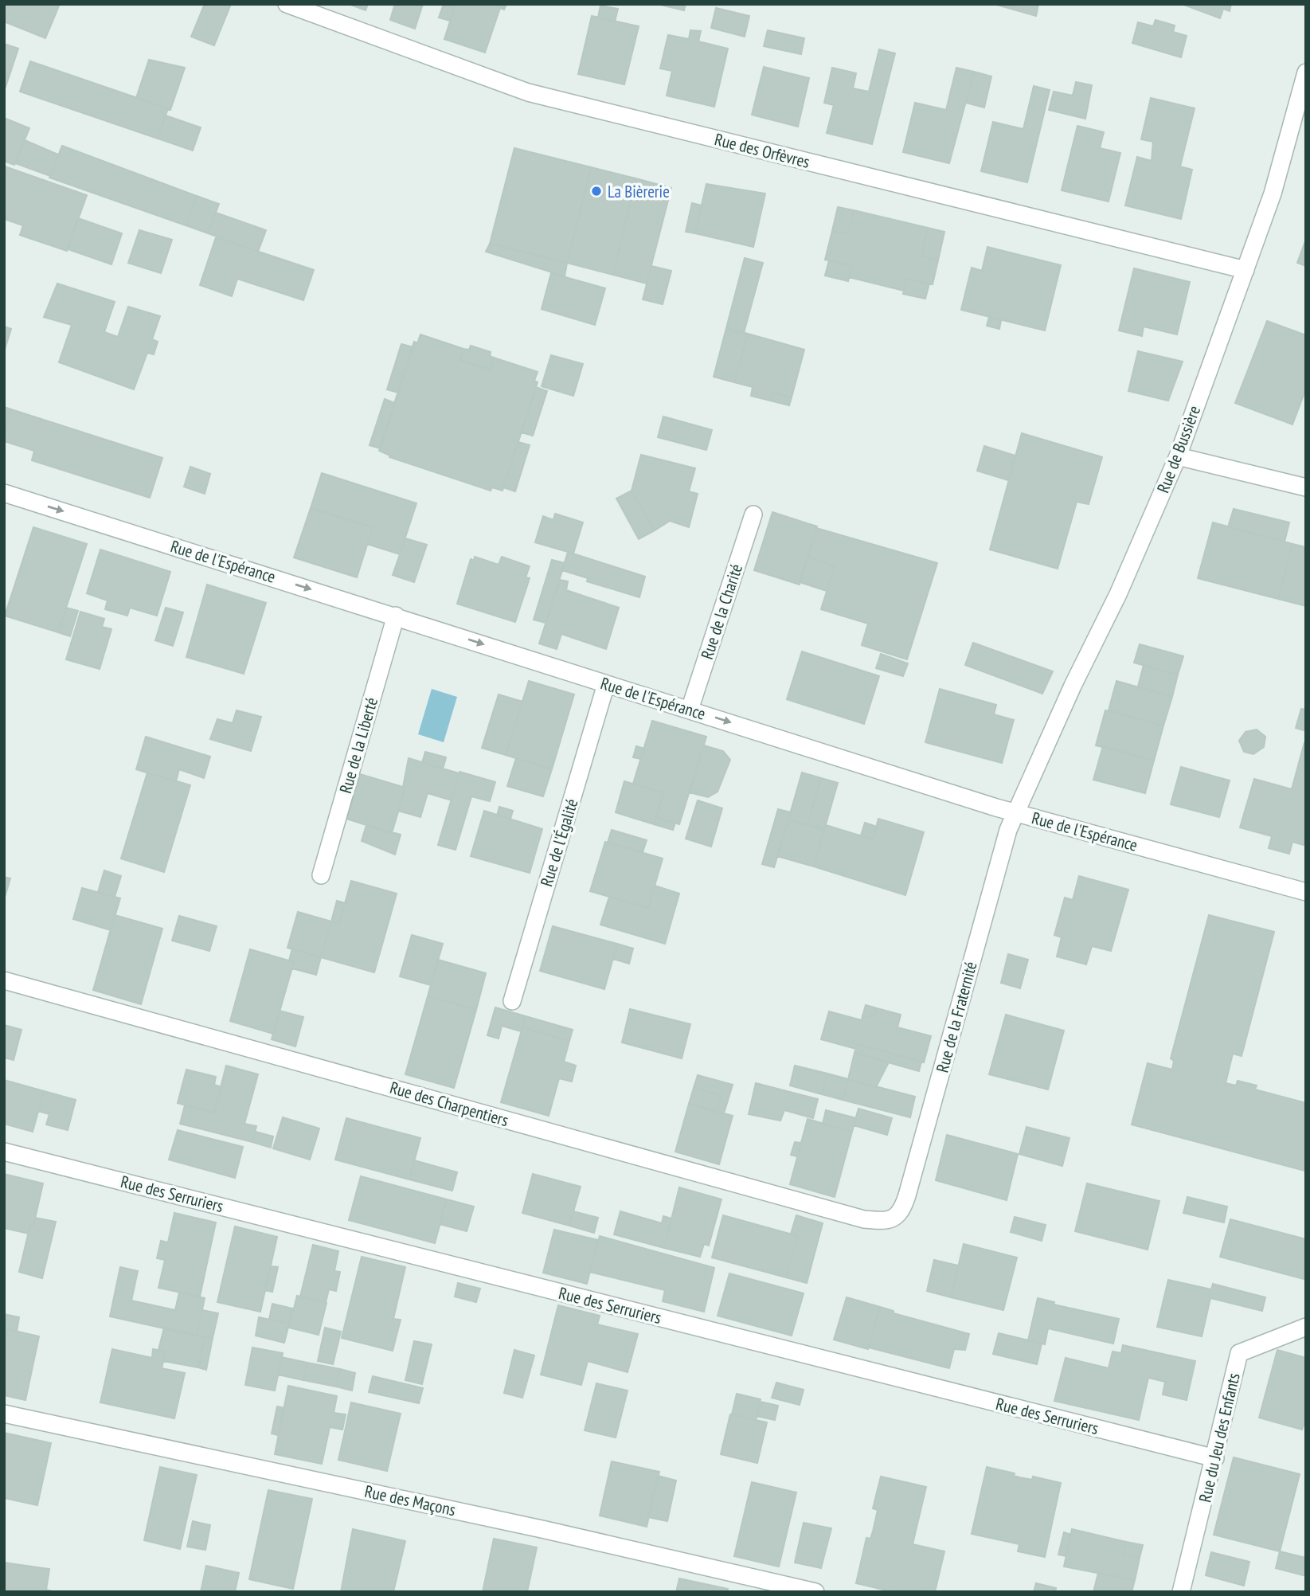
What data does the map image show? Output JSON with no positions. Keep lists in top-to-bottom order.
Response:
{
  "streets": {
    "street": [
      "Rue des Orfèvres",
      "Rue de Bussière",
      "Rue de l'Espérance",
      "Rue de la Charité",
      "Rue de la Liberté",
      "Rue de l'Égalité",
      "Rue de la Fraternité",
      "Rue des Charpentiers",
      "Rue des Serruriers",
      "Rue du Jeu des Enfants",
      "Rue des Maçons"
    ]
  },
  "crossings": [
    ["Rue des Orfèvres", "Rue de Bussière"],
    ["Rue de Bussière", "Rue de l'Espérance"],
    ["Rue de Bussière", "Rue de la Fraternité"],
    ["Rue de l'Espérance", "Rue de la Charité"],
    ["Rue de l'Espérance", "Rue de la Liberté"],
    ["Rue de l'Espérance", "Rue de l'Égalité"],
    ["Rue de l'Espérance", "Rue de la Fraternité"],
    ["Rue de la Fraternité", "Rue des Charpentiers"],
    ["Rue des Serruriers", "Rue du Jeu des Enfants"]
  ],
  "one_way": ["Rue de l'Espérance"],
  "places": ["La Bièrerie"]
}
